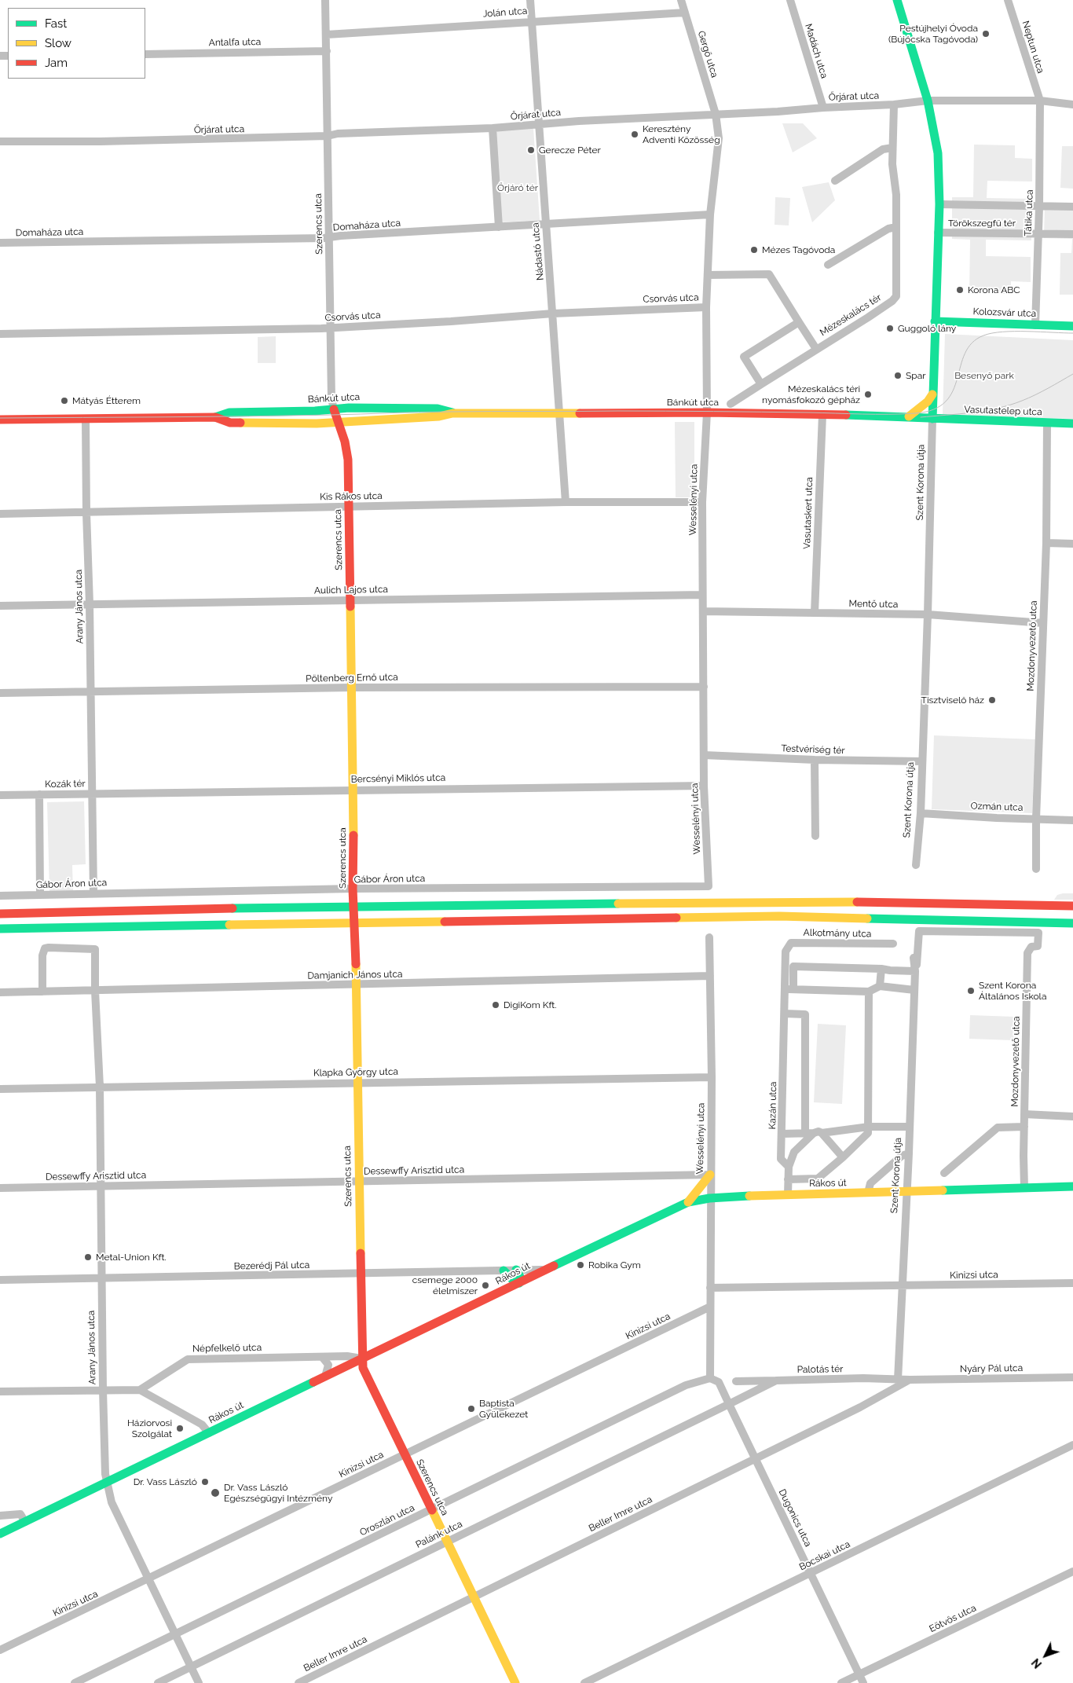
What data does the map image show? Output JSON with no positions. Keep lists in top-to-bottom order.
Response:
{
  "streets": {
    "street": [
      "Jolán utca",
      "Antalfa utca",
      "Neptun utca",
      "Madách utca",
      "Gergő utca",
      "Őrjárat utca",
      "Tátika utca",
      "Törökszegfű tér",
      "Szerencs utca",
      "Domaháza utca",
      "Nádastó utca",
      "Csorvás utca",
      "Kolozsvár utca",
      "Mézeskalács tér",
      "Bánkút utca",
      "Vasutastelep utca",
      "Szent Korona útja",
      "Kis Rákos utca",
      "Wesselényi utca",
      "Vasutaskert utca",
      "Aulich Lajos utca",
      "Mentő utca",
      "Arany János utca",
      "Mozdonyvezető utca",
      "Pöltenberg Ernő utca",
      "Testvériség tér",
      "Bercsényi Miklós utca",
      "Kozák tér",
      "Ozmán utca",
      "Gábor Áron utca",
      "Alkotmány utca",
      "Damjanich János utca",
      "Klapka György utca",
      "Kazán utca",
      "Dessewffy Arisztid utca",
      "Rákos út",
      "Bezerédj Pál utca",
      "Kinizsi utca",
      "Népfelkelő utca",
      "Nyáry Pál utca",
      "Palotás tér",
      "Beller Imre utca",
      "Dugonics utca",
      "Oroszlán utca",
      "Palánk utca",
      "Bocskai utca",
      "Eötvös utca"
    ]
  },
  "crossings": [
    ["Jolán utca", "Gergő utca"],
    ["Jolán utca", "Szerencs utca"],
    ["Jolán utca", "Nádastó utca"],
    ["Antalfa utca", "Szerencs utca"],
    ["Neptun utca", "Őrjárat utca"],
    ["Neptun utca", "Tátika utca"],
    ["Madách utca", "Őrjárat utca"],
    ["Gergő utca", "Őrjárat utca"],
    ["Gergő utca", "Wesselényi utca"],
    ["Őrjárat utca", "Tátika utca"],
    ["Őrjárat utca", "Szerencs utca"],
    ["Őrjárat utca", "Nádastó utca"],
    ["Őrjárat utca", "Mézeskalács tér"],
    ["Őrjárat utca", "Szent Korona útja"],
    ["Őrjárat utca", "Wesselényi utca"],
    ["Tátika utca", "Törökszegfű tér"],
    ["Tátika utca", "Kolozsvár utca"],
    ["Törökszegfű tér", "Szent Korona útja"],
    ["Szerencs utca", "Domaháza utca"],
    ["Szerencs utca", "Csorvás utca"],
    ["Szerencs utca", "Bánkút utca"],
    ["Szerencs utca", "Kis Rákos utca"],
    ["Szerencs utca", "Aulich Lajos utca"],
    ["Szerencs utca", "Pöltenberg Ernő utca"],
    ["Szerencs utca", "Bercsényi Miklós utca"],
    ["Szerencs utca", "Gábor Áron utca"],
    ["Szerencs utca", "Damjanich János utca"],
    ["Szerencs utca", "Klapka György utca"],
    ["Szerencs utca", "Dessewffy Arisztid utca"],
    ["Szerencs utca", "Rákos út"],
    ["Szerencs utca", "Bezerédj Pál utca"],
    ["Szerencs utca", "Kinizsi utca"],
    ["Szerencs utca", "Népfelkelő utca"],
    ["Szerencs utca", "Beller Imre utca"],
    ["Szerencs utca", "Oroszlán utca"],
    ["Szerencs utca", "Palánk utca"],
    ["Domaháza utca", "Nádastó utca"],
    ["Domaháza utca", "Wesselényi utca"],
    ["Nádastó utca", "Csorvás utca"],
    ["Nádastó utca", "Bánkút utca"],
    ["Nádastó utca", "Kis Rákos utca"],
    ["Csorvás utca", "Wesselényi utca"],
    ["Kolozsvár utca", "Szent Korona útja"],
    ["Mézeskalács tér", "Wesselényi utca"],
    ["Bánkút utca", "Vasutastelep utca"],
    ["Bánkút utca", "Szent Korona útja"],
    ["Bánkút utca", "Wesselényi utca"],
    ["Bánkút utca", "Vasutaskert utca"],
    ["Bánkút utca", "Arany János utca"],
    ["Vasutastelep utca", "Szent Korona útja"],
    ["Vasutastelep utca", "Mozdonyvezető utca"],
    ["Szent Korona útja", "Mentő utca"],
    ["Szent Korona útja", "Mozdonyvezető utca"],
    ["Szent Korona útja", "Testvériség tér"],
    ["Szent Korona útja", "Ozmán utca"],
    ["Szent Korona útja", "Rákos út"],
    ["Szent Korona útja", "Kinizsi utca"],
    ["Szent Korona útja", "Palotás tér"],
    ["Kis Rákos utca", "Wesselényi utca"],
    ["Kis Rákos utca", "Arany János utca"],
    ["Wesselényi utca", "Aulich Lajos utca"],
    ["Wesselényi utca", "Mentő utca"],
    ["Wesselényi utca", "Pöltenberg Ernő utca"],
    ["Wesselényi utca", "Testvériség tér"],
    ["Wesselényi utca", "Bercsényi Miklós utca"],
    ["Wesselényi utca", "Gábor Áron utca"],
    ["Wesselényi utca", "Damjanich János utca"],
    ["Wesselényi utca", "Klapka György utca"],
    ["Wesselényi utca", "Dessewffy Arisztid utca"],
    ["Wesselényi utca", "Rákos út"],
    ["Vasutaskert utca", "Mentő utca"],
    ["Aulich Lajos utca", "Arany János utca"],
    ["Mentő utca", "Mozdonyvezető utca"],
    ["Arany János utca", "Pöltenberg Ernő utca"],
    ["Arany János utca", "Bercsényi Miklós utca"],
    ["Arany János utca", "Kozák tér"],
    ["Arany János utca", "Damjanich János utca"],
    ["Arany János utca", "Klapka György utca"],
    ["Arany János utca", "Dessewffy Arisztid utca"],
    ["Arany János utca", "Rákos út"],
    ["Arany János utca", "Bezerédj Pál utca"],
    ["Arany János utca", "Kinizsi utca"],
    ["Arany János utca", "Oroszlán utca"],
    ["Arany János utca", "Palánk utca"],
    ["Mozdonyvezető utca", "Ozmán utca"],
    ["Mozdonyvezető utca", "Rákos út"],
    ["Bercsényi Miklós utca", "Kozák tér"],
    ["Kozák tér", "Gábor Áron utca"],
    ["Alkotmány utca", "Kazán utca"],
    ["Kazán utca", "Rákos út"],
    ["Rákos út", "Bezerédj Pál utca"],
    ["Rákos út", "Népfelkelő utca"],
    ["Nyáry Pál utca", "Beller Imre utca"],
    ["Palotás tér", "Dugonics utca"],
    ["Palotás tér", "Palánk utca"],
    ["Beller Imre utca", "Dugonics utca"],
    ["Dugonics utca", "Palánk utca"],
    ["Dugonics utca", "Bocskai utca"],
    ["Dugonics utca", "Eötvös utca"]
  ],
  "parks": ["Őrjáró tér", "Besenyő park"],
  "places": [
    "Pestújhelyi Óvoda (Bújócska Tagóvoda)",
    "Keresztény Adventi Közösség",
    "Gerecze Péter",
    "Mézes Tagóvoda",
    "Korona ABC",
    "Guggoló lány",
    "Spar",
    "Mézeskalács téri nyomásfokozó gépház",
    "Mátyás Étterem",
    "Tisztviselő ház",
    "Szent Korona Általános Iskola",
    "DigiKom Kft.",
    "Metal-Union Kft.",
    "Robika Gym",
    "csemege 2000 élelmiszer",
    "Baptista Gyülekezet",
    "Háziorvosi Szolgálat",
    "Dr. Vass László",
    "Dr. Vass László Egészségügyi Intézmény"
  ],
  "legend": ["Fast", "Slow", "Jam"],
  "north": "bottom left"
}
